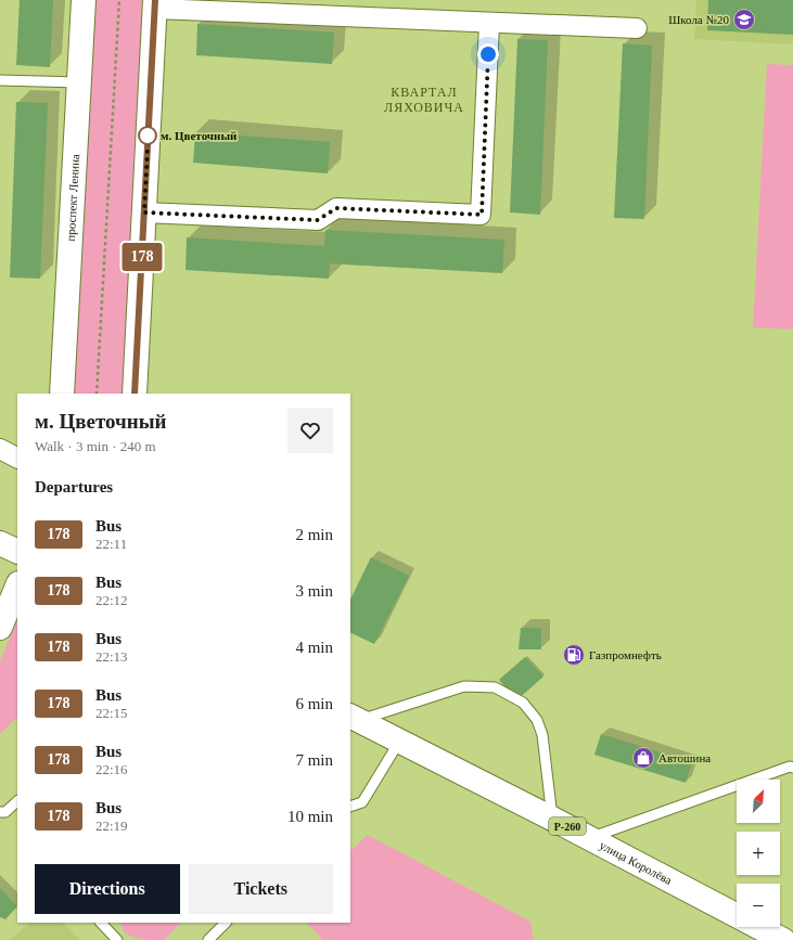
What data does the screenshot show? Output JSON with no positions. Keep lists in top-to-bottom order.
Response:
{
  "streets": {
    "main road": ["проспект Ленина", "Р-260", "улица Королёва"]
  },
  "districts": ["КВАРТАЛ ЛЯХОВИЧА"],
  "places": {
    "school or university": ["Школа №20"],
    "other": ["м. Цветочный"],
    "fuel station": ["Газпромнефть"],
    "shop": ["Автошина"]
  },
  "lines": ["bus line 178"],
  "north": "top right",
  "page": {
    "on_map": "178",
    "heading": [
      ["м. Цветочный", "Walk · 3 min · 240 m"],
      "Departures"
    ],
    "list": [
      {
        "mark": "178",
        "name": "Bus",
        "note": "22:11",
        "value": "2 min"
      },
      {
        "mark": "178",
        "name": "Bus",
        "note": "22:12",
        "value": "3 min"
      },
      {
        "mark": "178",
        "name": "Bus",
        "note": "22:13",
        "value": "4 min"
      },
      {
        "mark": "178",
        "name": "Bus",
        "note": "22:15",
        "value": "6 min"
      },
      {
        "mark": "178",
        "name": "Bus",
        "note": "22:16",
        "value": "7 min"
      },
      {
        "mark": "178",
        "name": "Bus",
        "note": "22:19",
        "value": "10 min"
      }
    ],
    "map_buttons": ["+", "−"],
    "buttons": ["Directions", "Tickets"]
  }
}
